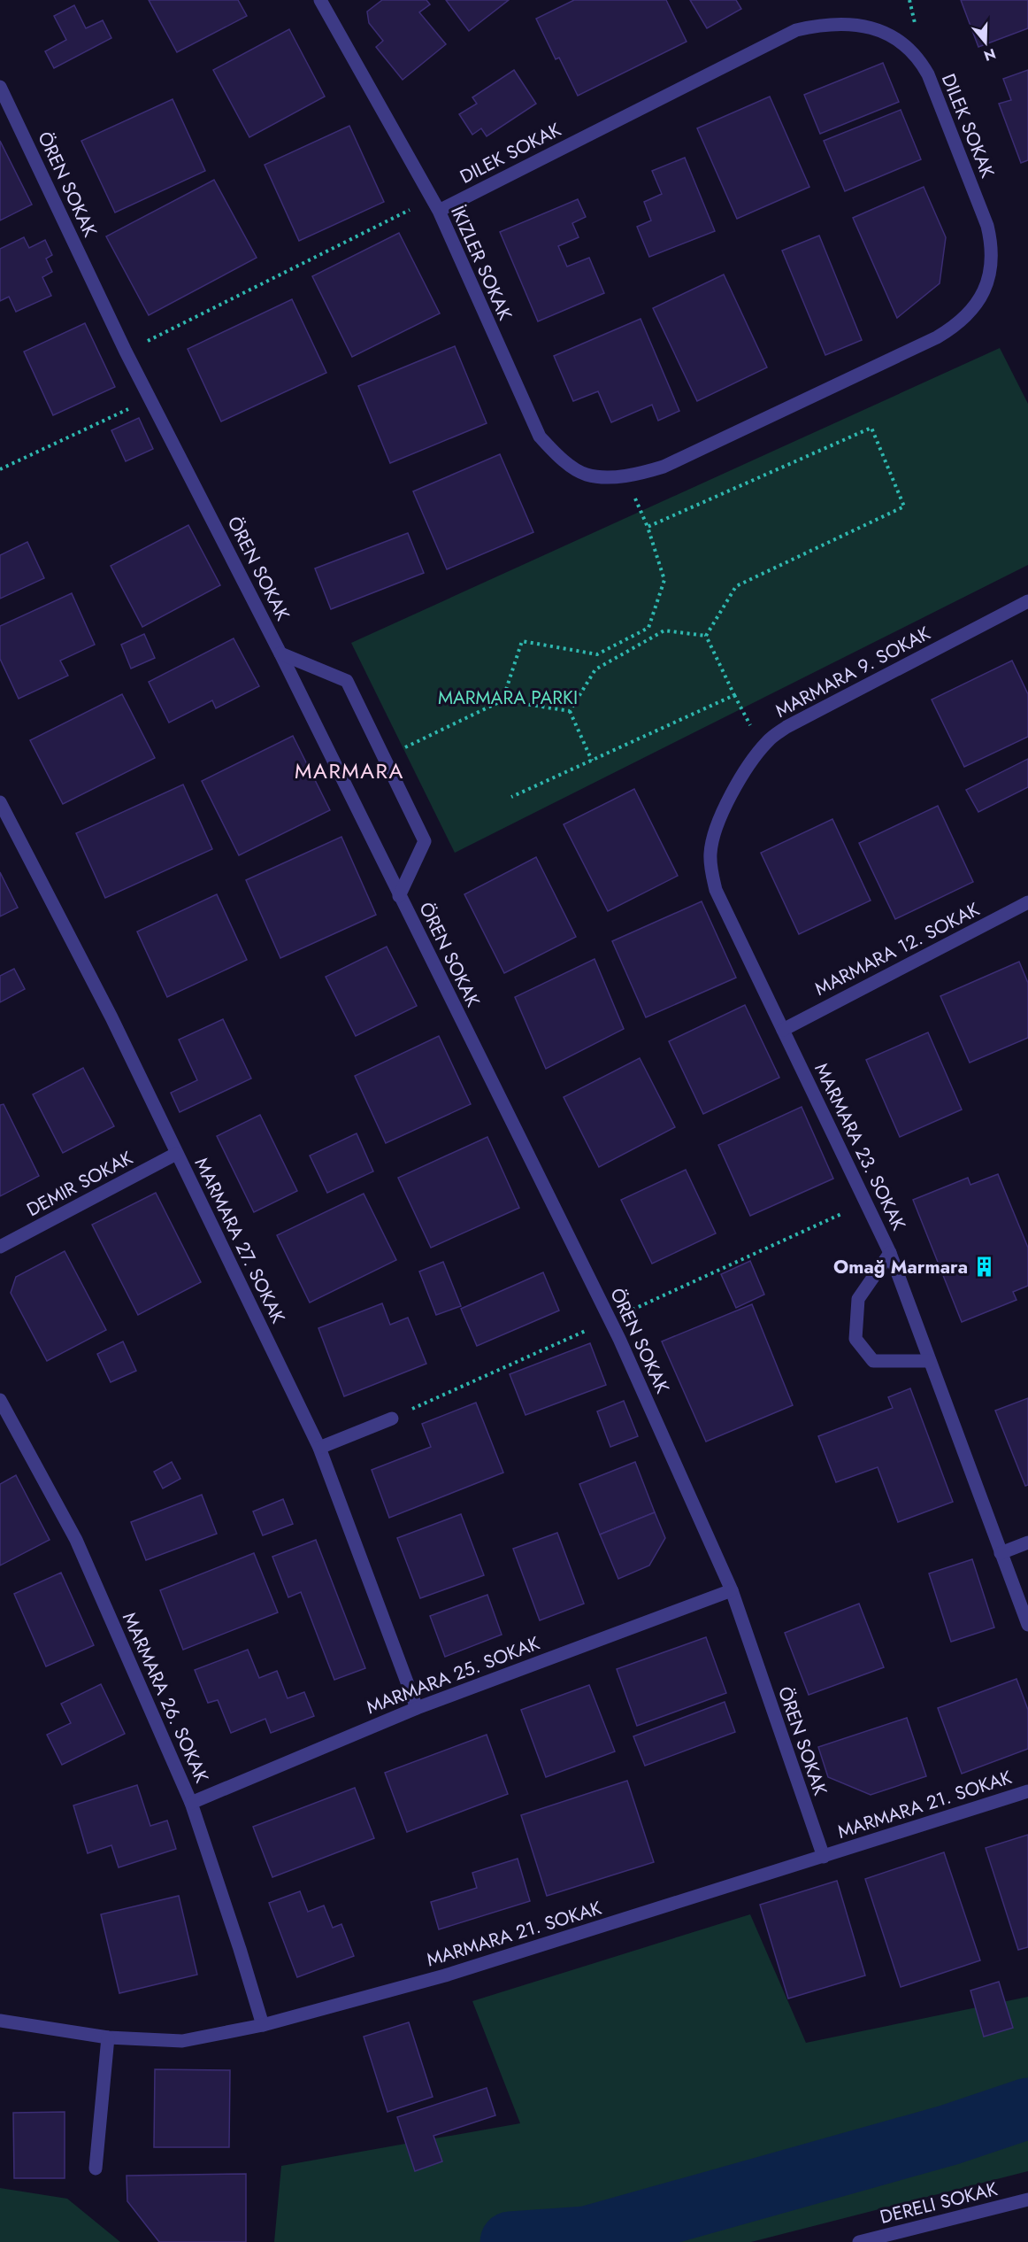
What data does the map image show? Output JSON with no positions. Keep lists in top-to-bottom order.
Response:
{
  "streets": {
    "street": [
      "DILEK SOKAK",
      "ÖREN SOKAK",
      "İKIZLER SOKAK",
      "MARMARA 9. SOKAK",
      "MARMARA 12. SOKAK",
      "MARMARA 23. SOKAK",
      "DEMIR SOKAK",
      "MARMARA 27. SOKAK",
      "MARMARA 25. SOKAK",
      "MARMARA 26. SOKAK",
      "MARMARA 21. SOKAK",
      "DERELI SOKAK"
    ]
  },
  "crossings": [
    ["DILEK SOKAK", "İKIZLER SOKAK"],
    ["ÖREN SOKAK", "MARMARA 25. SOKAK"],
    ["ÖREN SOKAK", "MARMARA 21. SOKAK"],
    ["MARMARA 9. SOKAK", "MARMARA 23. SOKAK"],
    ["MARMARA 12. SOKAK", "MARMARA 23. SOKAK"],
    ["DEMIR SOKAK", "MARMARA 27. SOKAK"],
    ["MARMARA 27. SOKAK", "MARMARA 25. SOKAK"],
    ["MARMARA 25. SOKAK", "MARMARA 26. SOKAK"],
    ["MARMARA 26. SOKAK", "MARMARA 21. SOKAK"]
  ],
  "districts": ["MARMARA"],
  "parks": ["MARMARA PARKI"],
  "places": {
    "building": ["Omağ Marmara"]
  },
  "north": "bottom"
}
